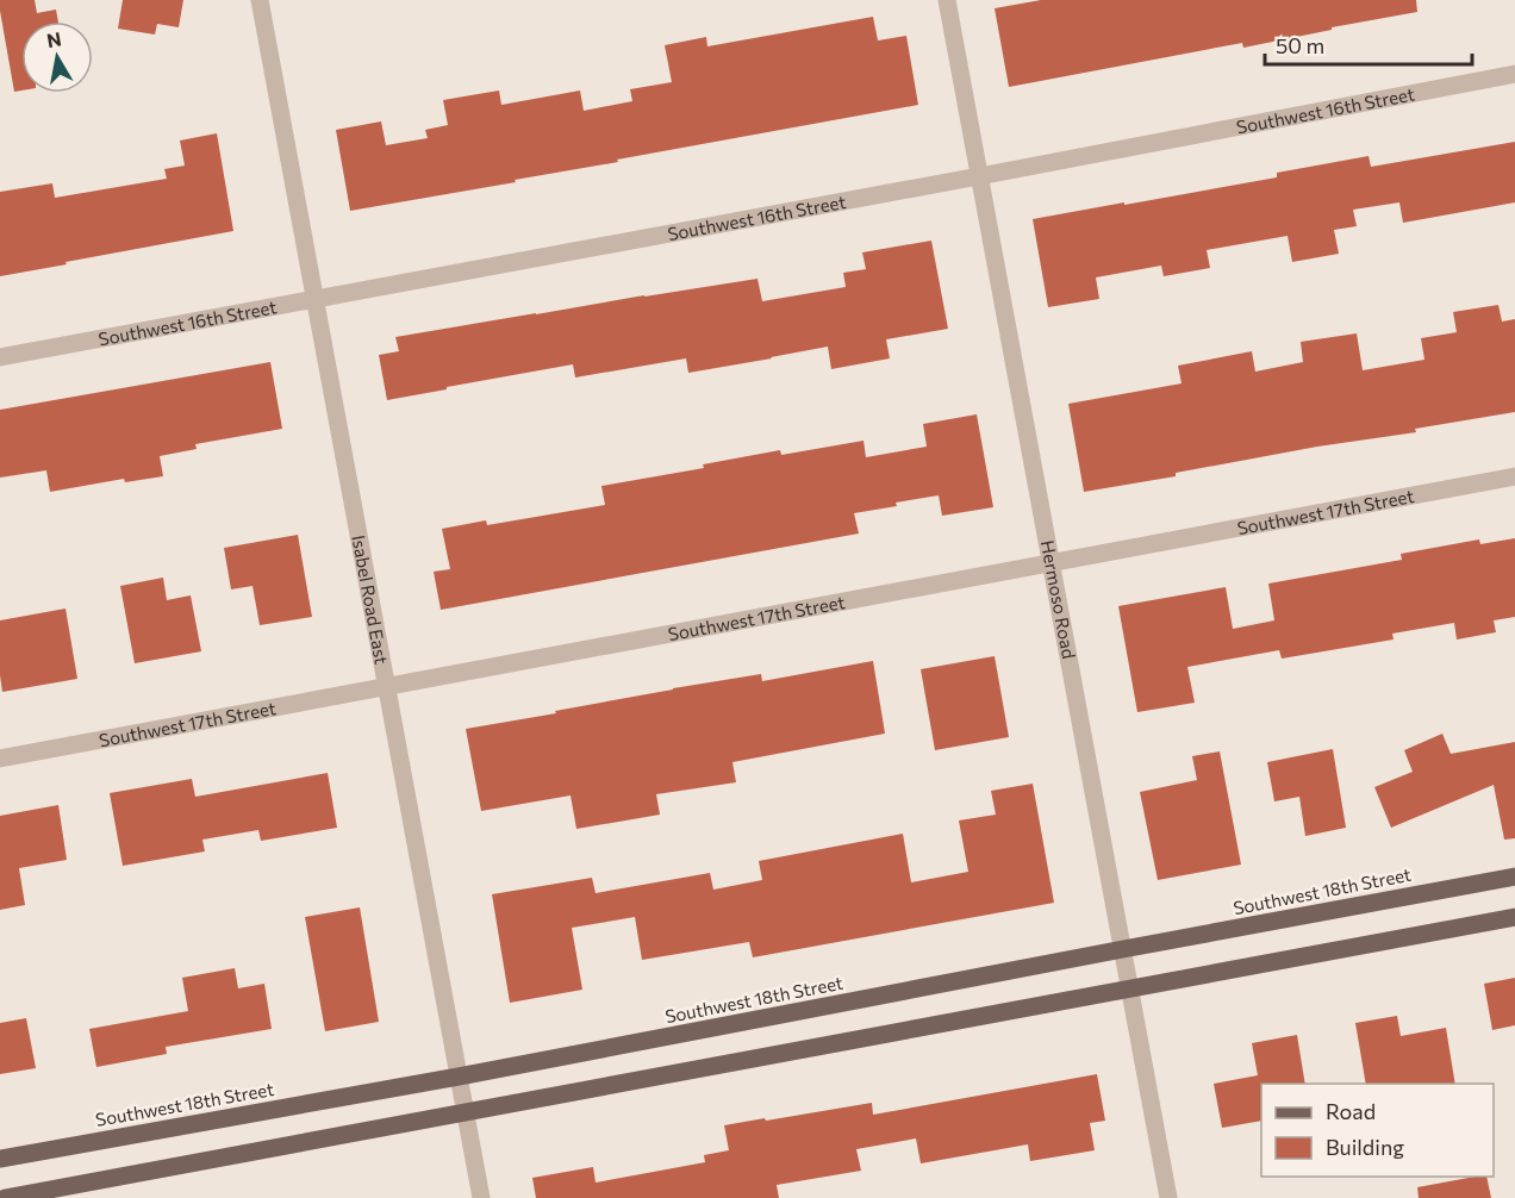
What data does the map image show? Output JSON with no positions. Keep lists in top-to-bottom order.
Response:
{
  "streets": {
    "main road": ["Southwest 18th Street"],
    "street": [
      "Southwest 16th Street",
      "Southwest 17th Street",
      "Isabel Road East",
      "Hermoso Road"
    ]
  },
  "crossings": [
    ["Southwest 16th Street", "Isabel Road East"],
    ["Southwest 16th Street", "Hermoso Road"],
    ["Southwest 17th Street", "Isabel Road East"],
    ["Southwest 17th Street", "Hermoso Road"],
    ["Isabel Road East", "Southwest 18th Street"],
    ["Hermoso Road", "Southwest 18th Street"]
  ],
  "legend": ["Road", "Building"],
  "scale_bar": "50 m",
  "north": "top"
}
